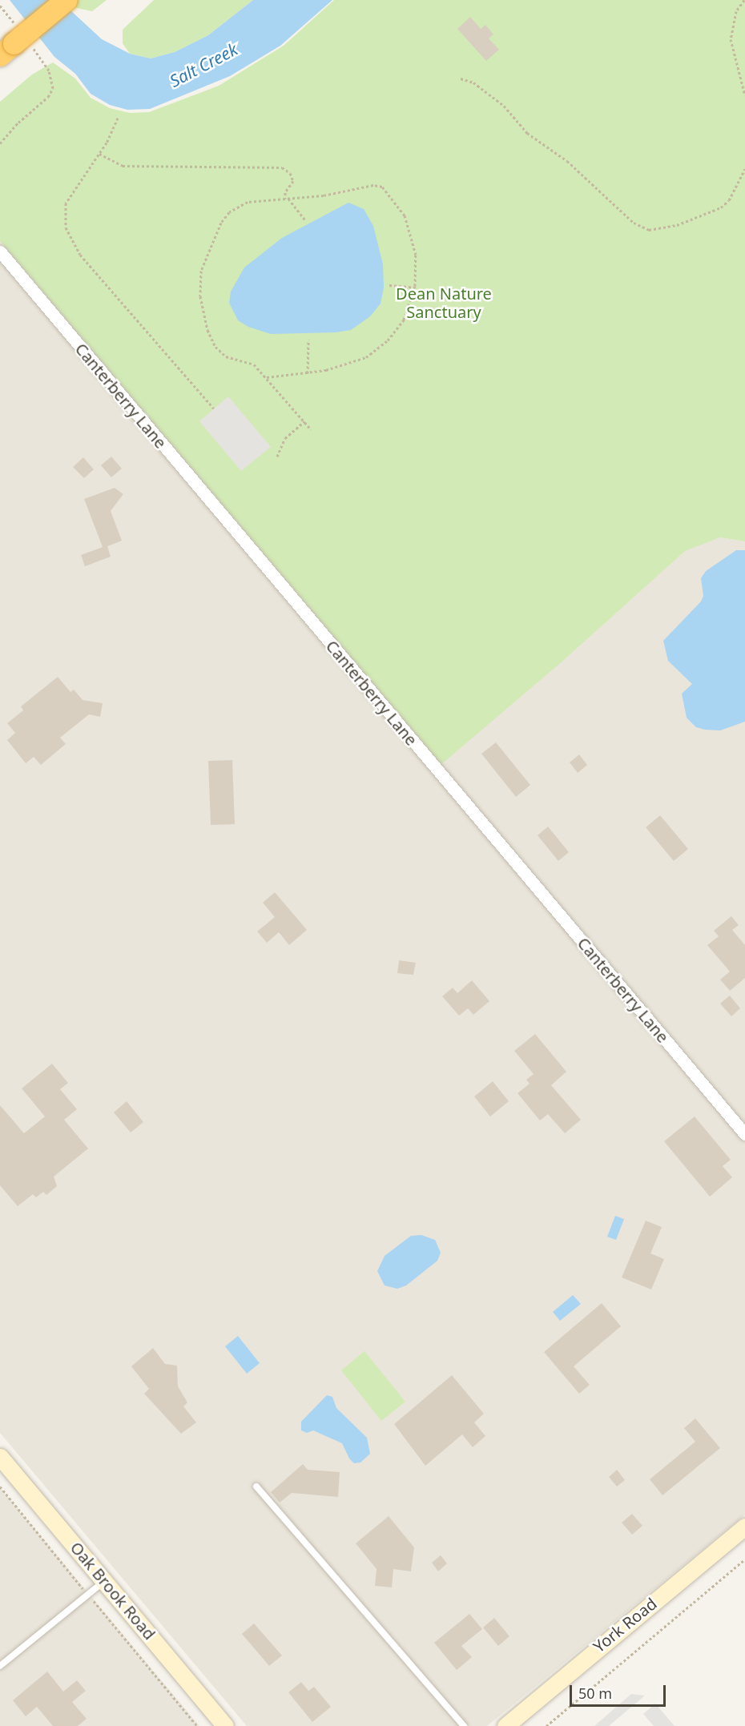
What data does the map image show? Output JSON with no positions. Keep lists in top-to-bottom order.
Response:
{
  "streets": {
    "main road": ["Oak Brook Road", "York Road"],
    "street": ["Canterberry Lane"]
  },
  "water": ["Salt Creek"],
  "parks": ["Dean Nature Sanctuary"],
  "scale_bar": "50 m"
}
